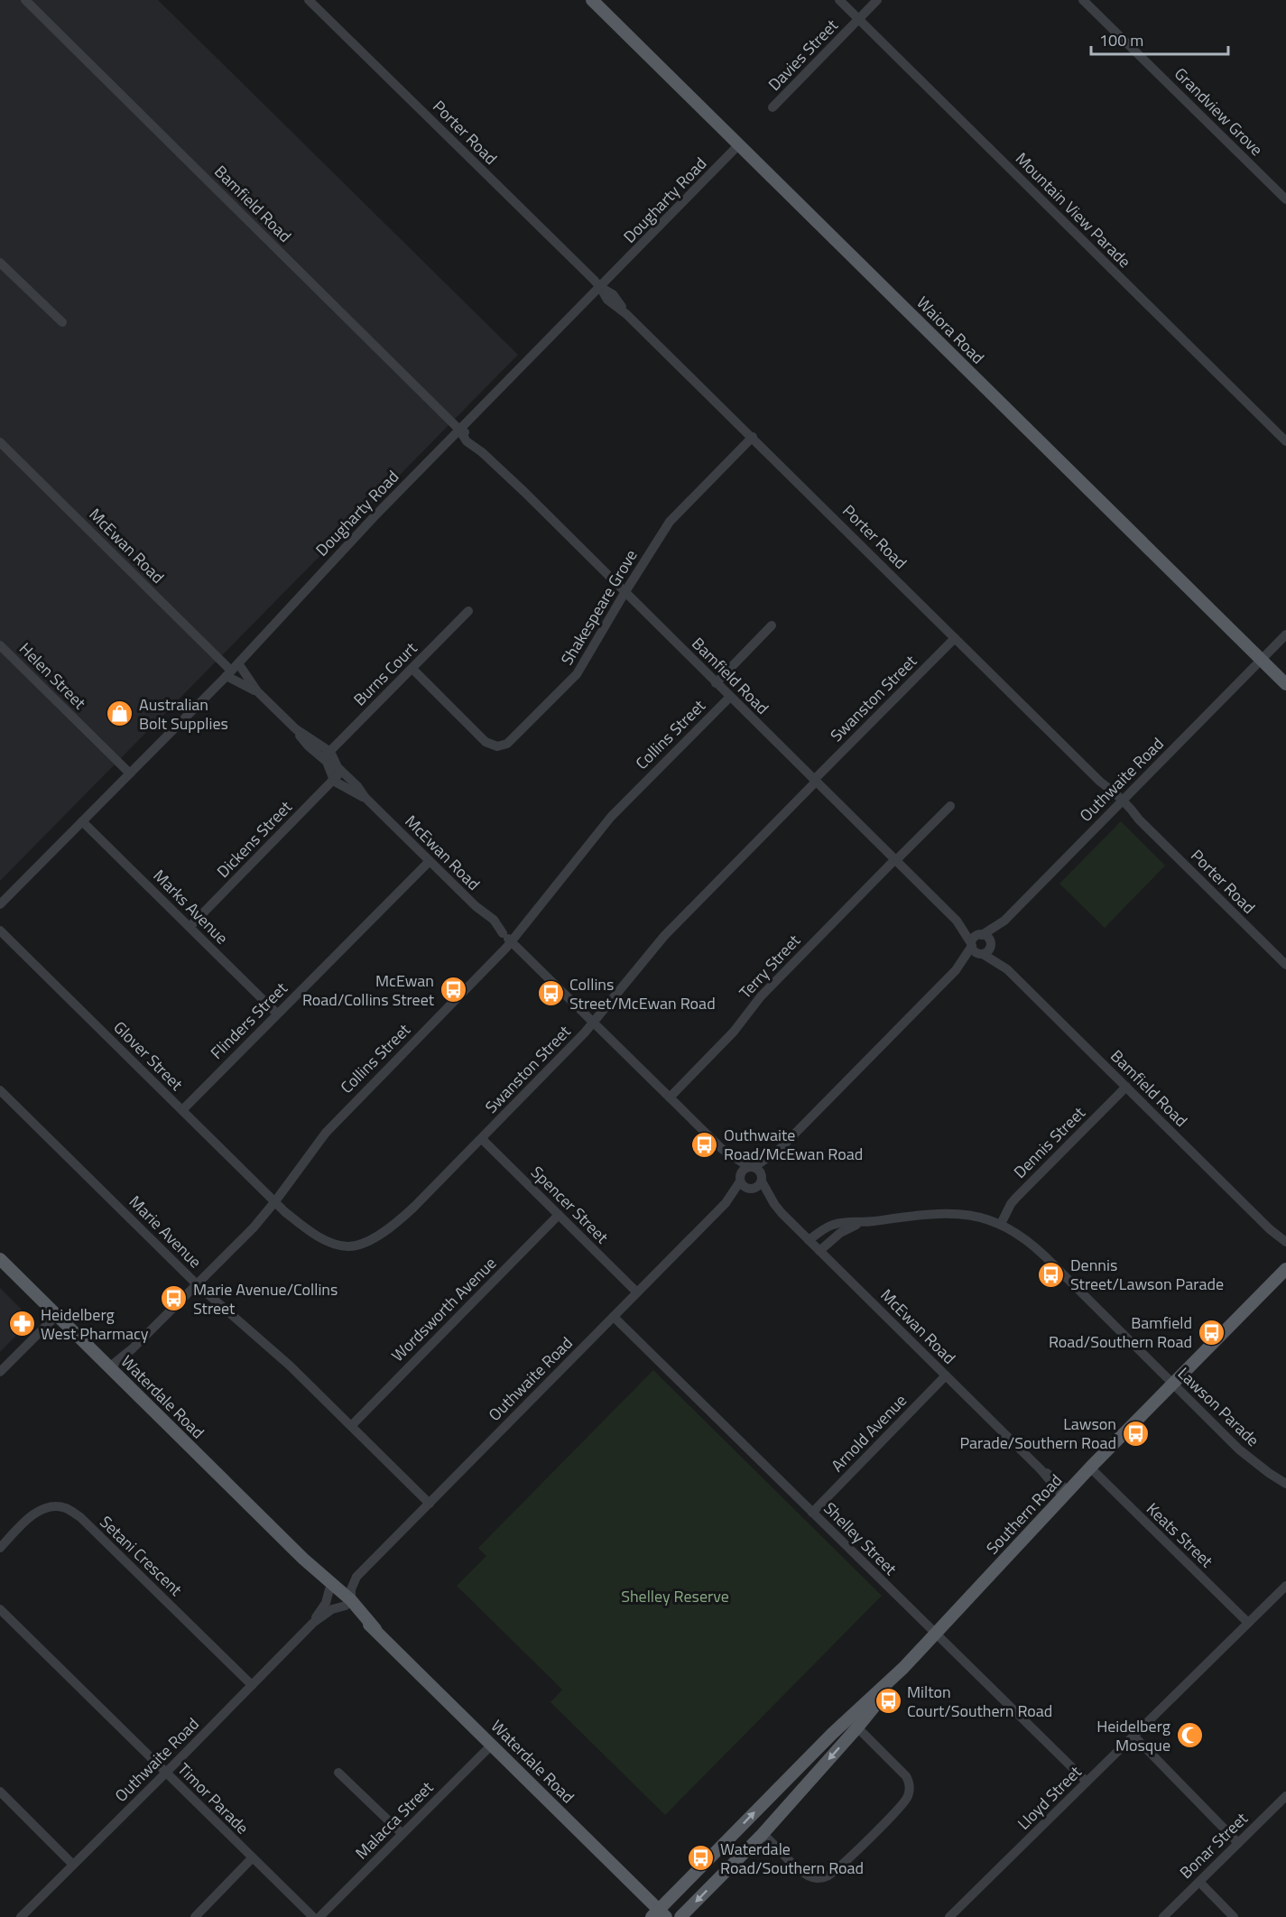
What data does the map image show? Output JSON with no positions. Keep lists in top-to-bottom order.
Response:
{
  "streets": {
    "main road": ["Waiora Road", "Waterdale Road", "Southern Road"],
    "street": [
      "Davies Street",
      "Grandview Grove",
      "Porter Road",
      "Dougharty Road",
      "Bamfield Road",
      "Mountain View Parade",
      "McEwan Road",
      "Shakespeare Grove",
      "Burns Court",
      "Helen Street",
      "Swanston Street",
      "Collins Street",
      "Outhwaite Road",
      "Dickens Street",
      "Marks Avenue",
      "Terry Street",
      "Flinders Street",
      "Glover Street",
      "Dennis Street",
      "Spencer Street",
      "Marie Avenue",
      "Wordsworth Avenue",
      "Lawson Parade",
      "Arnold Avenue",
      "Keats Street",
      "Shelley Street",
      "Setani Crescent",
      "Lloyd Street",
      "Timor Parade",
      "Malacca Street",
      "Bonar Street"
    ]
  },
  "crossings": [
    ["Davies Street", "Mountain View Parade"],
    ["Porter Road", "Dougharty Road"],
    ["Porter Road", "Shakespeare Grove"],
    ["Porter Road", "Swanston Street"],
    ["Porter Road", "Outhwaite Road"],
    ["Dougharty Road", "Bamfield Road"],
    ["Dougharty Road", "Waiora Road"],
    ["Dougharty Road", "McEwan Road"],
    ["Dougharty Road", "Helen Street"],
    ["Dougharty Road", "Marks Avenue"],
    ["Bamfield Road", "Shakespeare Grove"],
    ["Bamfield Road", "Swanston Street"],
    ["Bamfield Road", "Collins Street"],
    ["Bamfield Road", "Outhwaite Road"],
    ["Bamfield Road", "Terry Street"],
    ["Bamfield Road", "Dennis Street"],
    ["Waiora Road", "Outhwaite Road"],
    ["McEwan Road", "Burns Court"],
    ["McEwan Road", "Swanston Street"],
    ["McEwan Road", "Collins Street"],
    ["McEwan Road", "Outhwaite Road"],
    ["McEwan Road", "Dickens Street"],
    ["McEwan Road", "Terry Street"],
    ["McEwan Road", "Flinders Street"],
    ["McEwan Road", "Lawson Parade"],
    ["McEwan Road", "Arnold Avenue"],
    ["McEwan Road", "Southern Road"],
    ["Shakespeare Grove", "Burns Court"],
    ["Swanston Street", "Collins Street"],
    ["Swanston Street", "Glover Street"],
    ["Swanston Street", "Spencer Street"],
    ["Collins Street", "Glover Street"],
    ["Collins Street", "Marie Avenue"],
    ["Collins Street", "Waterdale Road"],
    ["Outhwaite Road", "Spencer Street"],
    ["Outhwaite Road", "Marie Avenue"],
    ["Outhwaite Road", "Waterdale Road"],
    ["Outhwaite Road", "Shelley Street"],
    ["Outhwaite Road", "Setani Crescent"],
    ["Outhwaite Road", "Timor Parade"],
    ["Dickens Street", "Marks Avenue"],
    ["Marks Avenue", "Flinders Street"],
    ["Flinders Street", "Glover Street"],
    ["Dennis Street", "Lawson Parade"],
    ["Spencer Street", "Wordsworth Avenue"],
    ["Marie Avenue", "Wordsworth Avenue"],
    ["Waterdale Road", "Southern Road"],
    ["Waterdale Road", "Malacca Street"],
    ["Lawson Parade", "Southern Road"],
    ["Arnold Avenue", "Shelley Street"],
    ["Southern Road", "Keats Street"],
    ["Southern Road", "Shelley Street"],
    ["Keats Street", "Lloyd Street"],
    ["Shelley Street", "Lloyd Street"]
  ],
  "parks": ["Shelley Reserve"],
  "places": {
    "shop": ["Australian Bolt Supplies"],
    "bus stop": [
      "McEwan Road/Collins Street",
      "Collins Street/McEwan Road",
      "Outhwaite Road/McEwan Road",
      "Dennis Street/Lawson Parade",
      "Marie Avenue/Collins Street",
      "Bamfield Road/Southern Road",
      "Lawson Parade/Southern Road",
      "Milton Court/Southern Road",
      "Waterdale Road/Southern Road"
    ],
    "pharmacy": ["Heidelberg West Pharmacy"],
    "mosque": ["Heidelberg Mosque"]
  },
  "scale_bar": "100 m"
}
